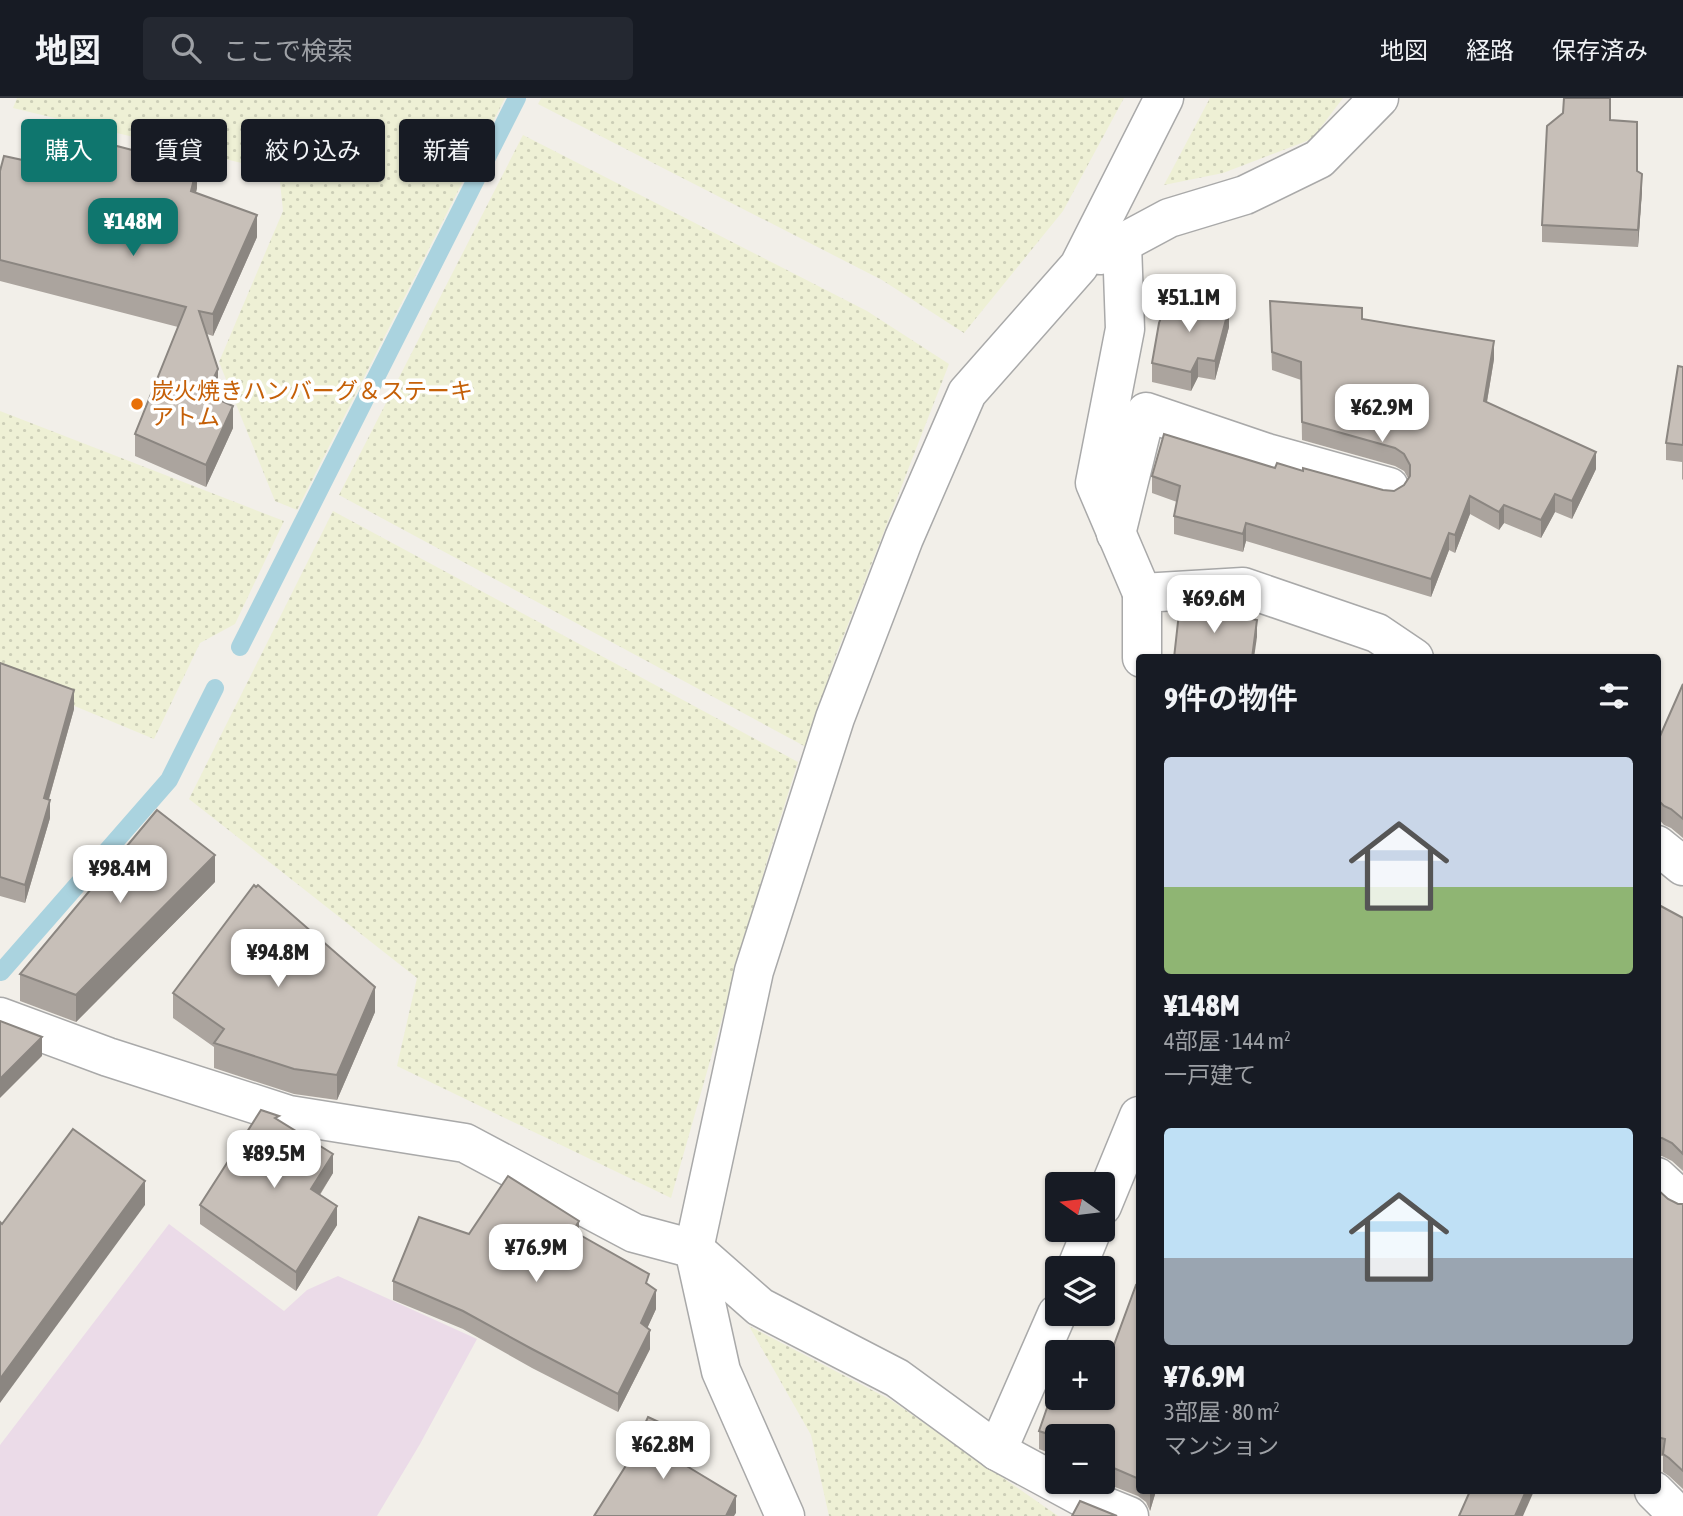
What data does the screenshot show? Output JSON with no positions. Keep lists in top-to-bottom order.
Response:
{
  "places": ["炭火焼きハンバーグ＆ステーキ アトム"],
  "north": "left",
  "page": {
    "header": "地図",
    "search": "ここで検索",
    "nav": ["地図", "経路", "保存済み"],
    "chip": [
      "購入",
      "賃貸",
      "絞り込み",
      "新着"
    ],
    "price": [
      "¥148M",
      "¥51.1M",
      "¥62.9M",
      "¥69.6M",
      "¥98.4M",
      "¥94.8M",
      "¥89.5M",
      "¥76.9M",
      "¥62.8M"
    ],
    "heading": "9件の物件",
    "list": [
      {
        "name": "¥148M",
        "note": "4部屋 · 144 m² · 一戸建て"
      },
      {
        "name": "¥76.9M",
        "note": "3部屋 · 80 m² · マンション"
      }
    ],
    "map_buttons": ["+", "−"]
  }
}
